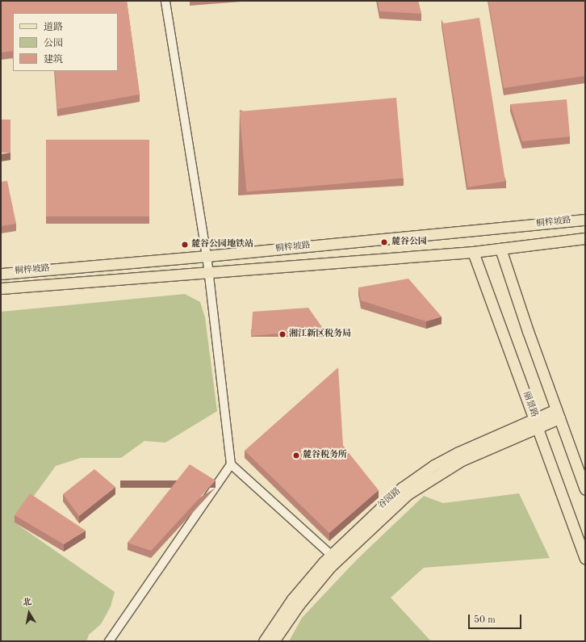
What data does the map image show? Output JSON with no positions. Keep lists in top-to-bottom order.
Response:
{
  "streets": {
    "main road": ["桐梓坡路", "丽景路", "谷园路"]
  },
  "crossings": [
    ["桐梓坡路", "丽景路"],
    ["丽景路", "谷园路"]
  ],
  "places": [
    "麓谷公园",
    "麓谷公园地铁站",
    "湘江新区税务局",
    "麓谷税务所"
  ],
  "legend": ["道路", "公园", "建筑"],
  "scale_bar": "50 m",
  "north": "top"
}
